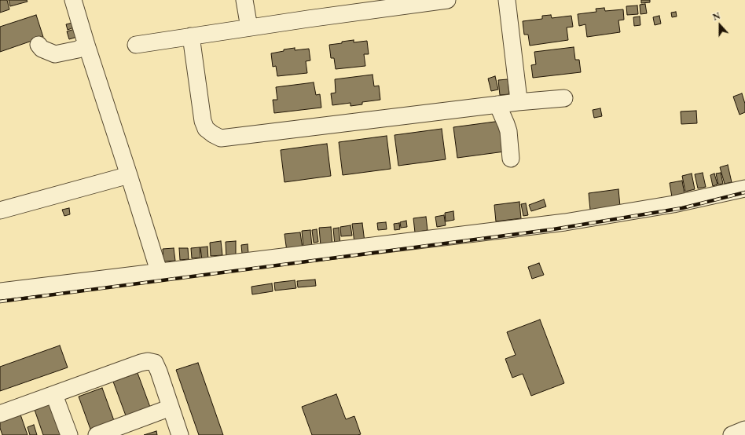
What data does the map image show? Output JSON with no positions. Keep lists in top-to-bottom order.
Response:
{
  "north": "top"
}
